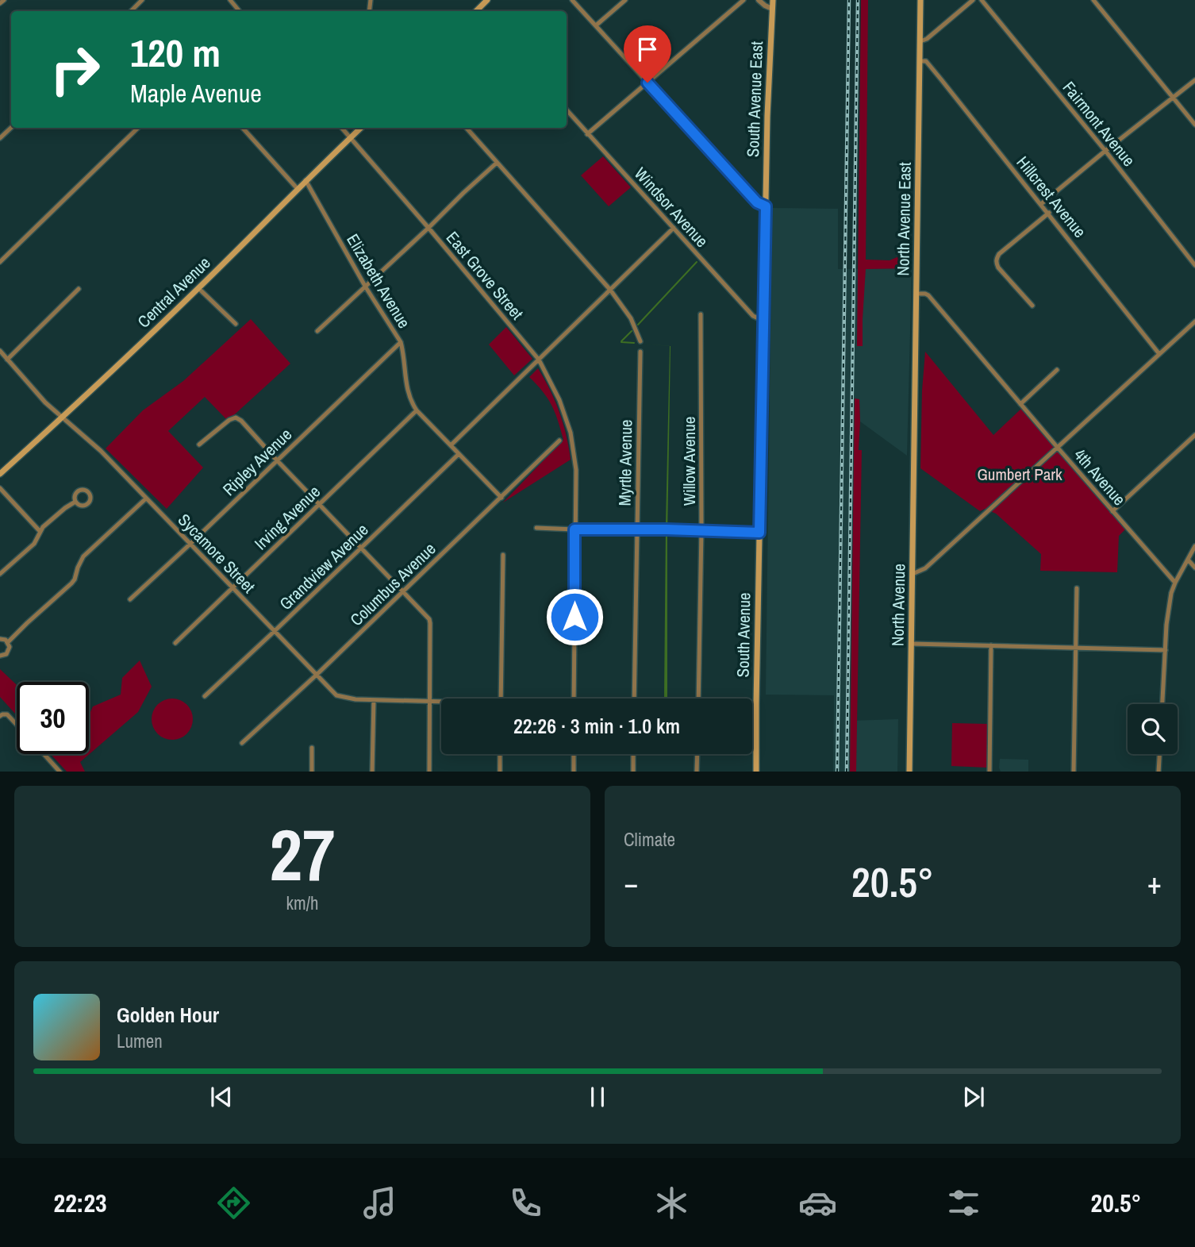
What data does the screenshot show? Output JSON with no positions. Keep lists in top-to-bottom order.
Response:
{
  "streets": {
    "main road": [
      "South Avenue East",
      "North Avenue East",
      "Central Avenue",
      "North Avenue",
      "South Avenue"
    ],
    "street": [
      "Fairmont Avenue",
      "Hillcrest Avenue",
      "Windsor Avenue",
      "East Grove Street",
      "Elizabeth Avenue",
      "Willow Avenue",
      "Ripley Avenue",
      "Myrtle Avenue",
      "4th Avenue",
      "Irving Avenue",
      "Sycamore Street",
      "Grandview Avenue",
      "Columbus Avenue"
    ]
  },
  "crossings": [
    ["South Avenue East", "Windsor Avenue"],
    ["South Avenue East", "South Avenue"],
    ["Hillcrest Avenue", "North Avenue East"],
    ["North Avenue East", "4th Avenue"],
    ["North Avenue East", "North Avenue"],
    ["East Grove Street", "Central Avenue"],
    ["Elizabeth Avenue", "Central Avenue"],
    ["Elizabeth Avenue", "Ripley Avenue"],
    ["Elizabeth Avenue", "Irving Avenue"],
    ["Elizabeth Avenue", "Grandview Avenue"],
    ["Elizabeth Avenue", "Columbus Avenue"],
    ["Central Avenue", "Sycamore Street"],
    ["Ripley Avenue", "Sycamore Street"],
    ["Irving Avenue", "Sycamore Street"],
    ["Sycamore Street", "Grandview Avenue"],
    ["Sycamore Street", "Columbus Avenue"],
    ["Sycamore Street", "South Avenue"]
  ],
  "parks": ["Gumbert Park"],
  "page": {
    "turn": ["120 m", "Maple Avenue"],
    "limit": "30",
    "trip": "22:26 · 3 min · 1.0 km",
    "tile": [
      ["27", "km/h"],
      "Climate"
    ],
    "heat": ["−", "20.5°", "+"],
    "song": ["Golden Hour", "Lumen"],
    "tabs": ["22:23", "20.5°"]
  }
}
